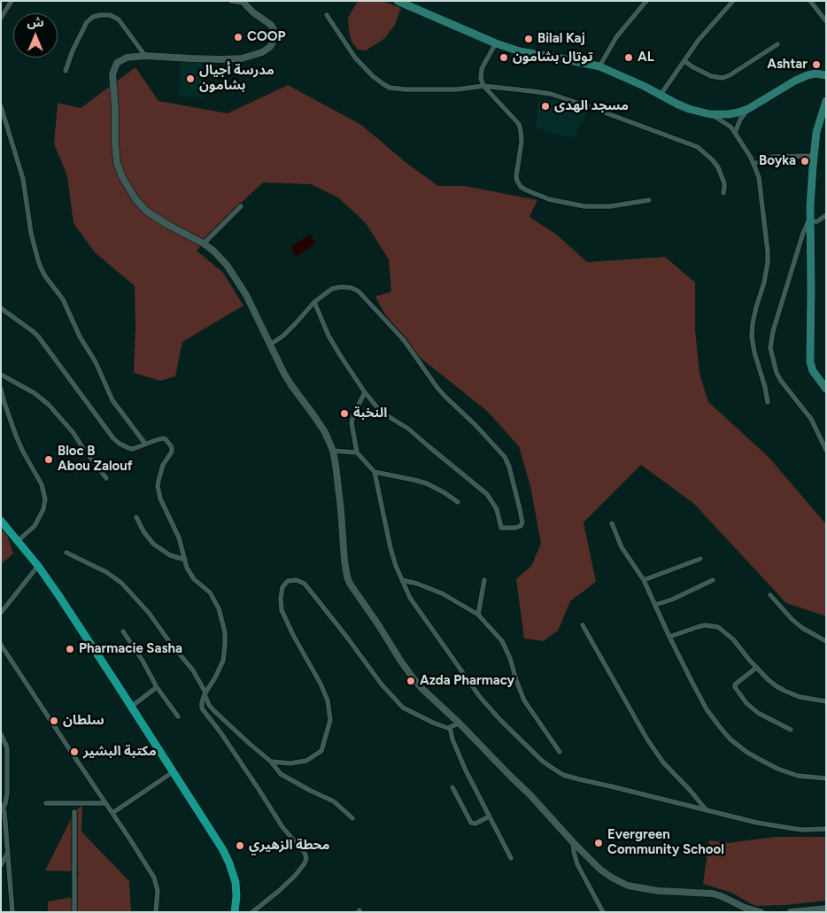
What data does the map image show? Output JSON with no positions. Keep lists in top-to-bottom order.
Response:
{
  "places": [
    "COOP",
    "Bilal Kaj",
    "توتال بشامون",
    "AL",
    "Ashtar",
    "مدرسة أجيال بشامون",
    "مسجد الهدى",
    "Boyka",
    "النخبة",
    "Bloc B Abou Zalouf",
    "Pharmacie Sasha",
    "Azda Pharmacy",
    "سلطان",
    "مكتبة البشير",
    "Evergreen Community School",
    "محطة الزهيري"
  ],
  "north": "top"
}
